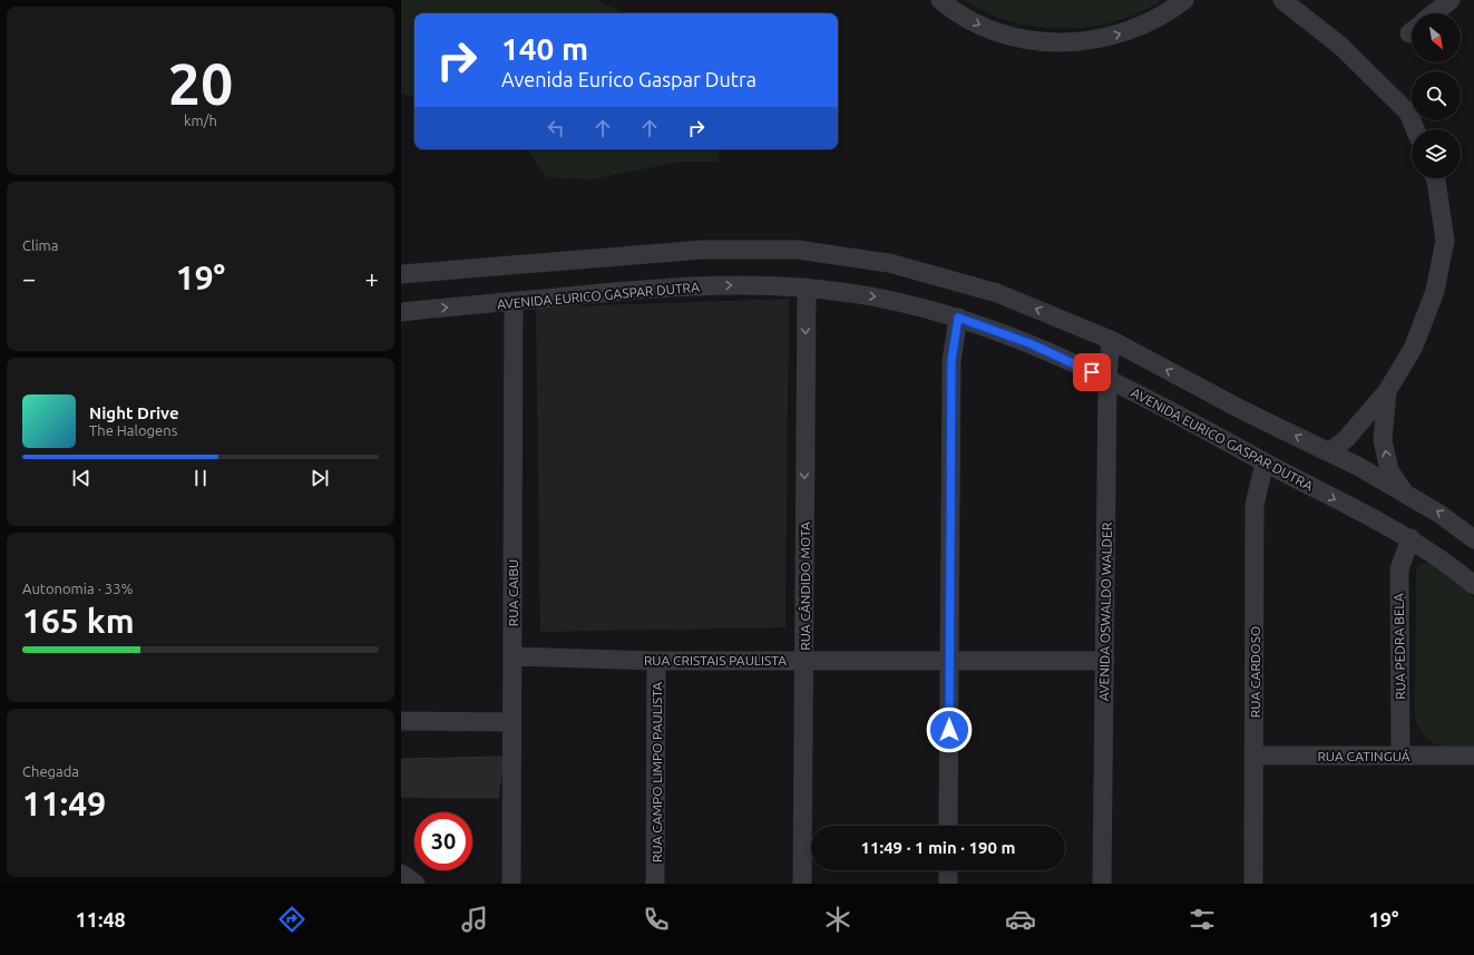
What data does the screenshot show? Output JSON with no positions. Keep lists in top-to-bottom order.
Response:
{
  "streets": {
    "street": [
      "AVENIDA EURICO GASPAR DUTRA",
      "RUA CÂNDIDO MOTA",
      "RUA CAIBU",
      "AVENIDA OSWALDO WALDER",
      "RUA PEDRA BELA",
      "RUA CRISTAIS PAULISTA",
      "RUA CARDOSO",
      "RUA CATINGUÁ",
      "RUA CAMPO LIMPO PAULISTA"
    ]
  },
  "crossings": [
    ["AVENIDA EURICO GASPAR DUTRA", "RUA CÂNDIDO MOTA"],
    ["AVENIDA EURICO GASPAR DUTRA", "RUA CAIBU"],
    ["AVENIDA EURICO GASPAR DUTRA", "AVENIDA OSWALDO WALDER"],
    ["AVENIDA EURICO GASPAR DUTRA", "RUA PEDRA BELA"],
    ["AVENIDA EURICO GASPAR DUTRA", "RUA CARDOSO"],
    ["RUA CÂNDIDO MOTA", "RUA CRISTAIS PAULISTA"],
    ["RUA CAIBU", "RUA CRISTAIS PAULISTA"],
    ["AVENIDA OSWALDO WALDER", "RUA CRISTAIS PAULISTA"],
    ["RUA PEDRA BELA", "RUA CATINGUÁ"],
    ["RUA CRISTAIS PAULISTA", "RUA CAMPO LIMPO PAULISTA"],
    ["RUA CARDOSO", "RUA CATINGUÁ"]
  ],
  "north": "bottom right",
  "page": {
    "tile": [
      ["20", "km/h"],
      "Clima",
      ["Autonomia · 33%", "165 km"],
      ["Chegada", "11:49"]
    ],
    "turn": ["140 m", "Avenida Eurico Gaspar Dutra"],
    "heat": ["−", "19°", "+"],
    "song": ["Night Drive", "The Halogens"],
    "limit": "30",
    "trip": "11:49 · 1 min · 190 m",
    "tabs": ["11:48", "19°"]
  }
}
